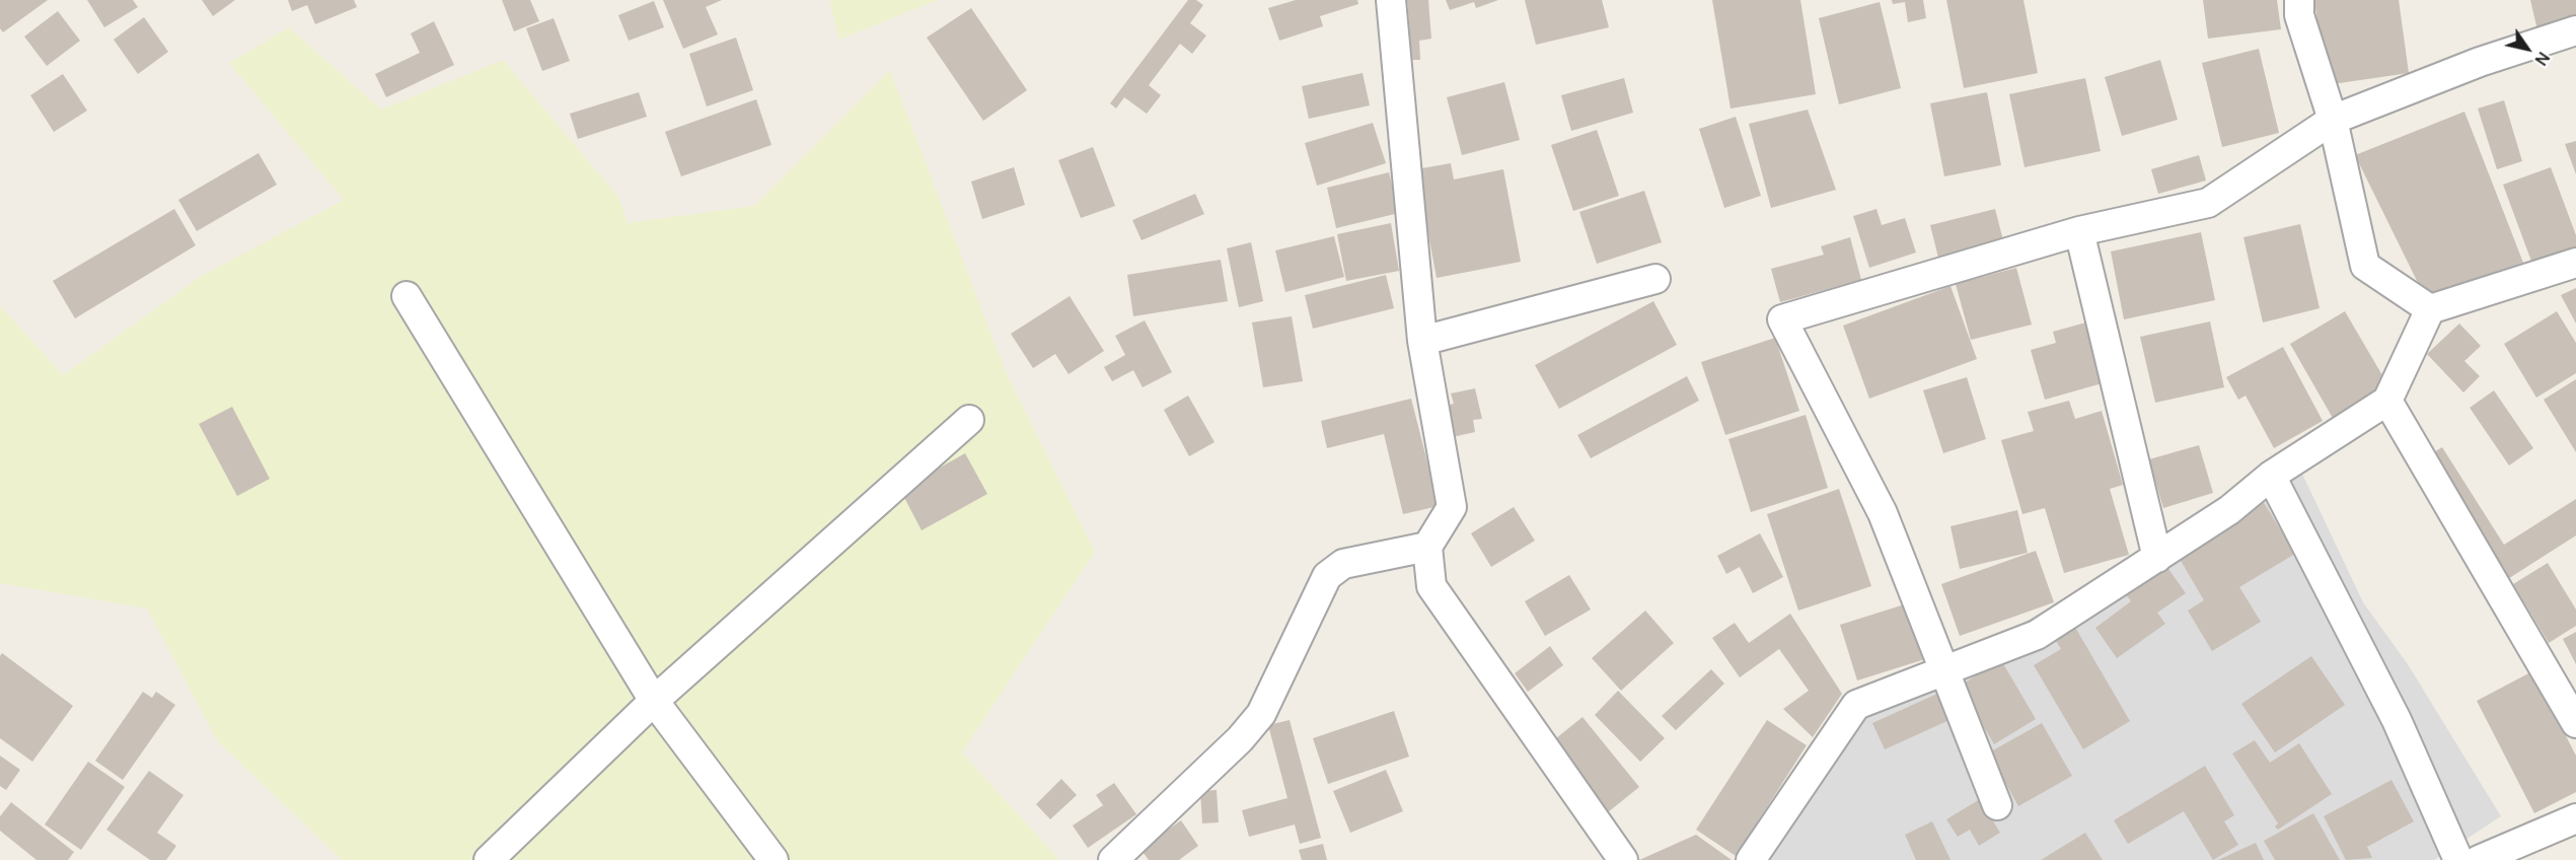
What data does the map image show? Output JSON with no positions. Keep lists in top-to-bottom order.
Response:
{
  "north": "bottom right"
}
